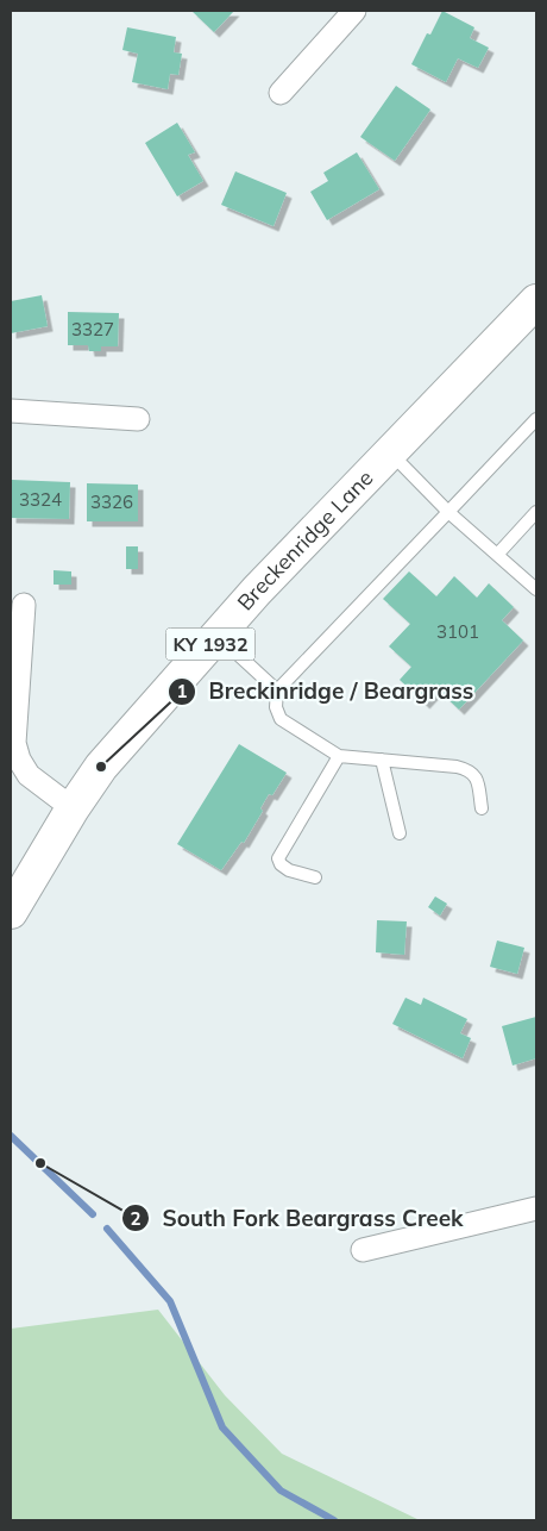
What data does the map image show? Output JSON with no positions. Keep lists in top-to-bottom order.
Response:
{
  "streets": {
    "main road": ["Breckenridge Lane", "KY 1932"]
  },
  "places": ["Breckinridge / Beargrass", "South Fork Beargrass Creek"],
  "house_numbers": [
    "3327",
    "3324",
    "3326",
    "3101"
  ]
}
